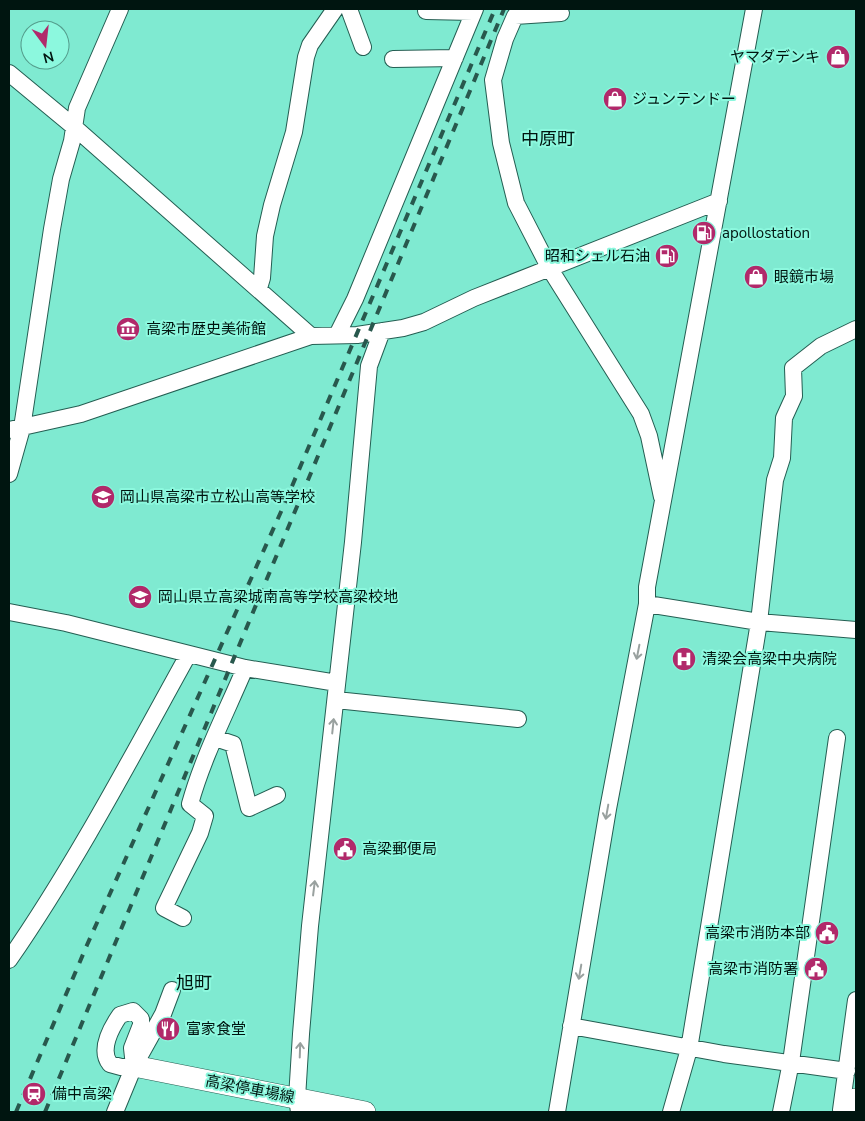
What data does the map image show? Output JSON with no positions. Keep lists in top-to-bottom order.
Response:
{
  "streets": {
    "main road": ["高梁停車場線"]
  },
  "districts": ["中原町", "旭町"],
  "places": {
    "shop": ["ヤマダデンキ", "ジュンテンドー", "眼鏡市場"],
    "fuel station": ["apollostation", "昭和シェル石油"],
    "museum": ["高梁市歴史美術館"],
    "school or university": ["岡山県高梁市立松山高等学校", "岡山県立高梁城南高等学校高梁校地"],
    "hospital": ["清梁会高梁中央病院"],
    "public building": ["高梁郵便局", "高梁市消防本部", "高梁市消防署"],
    "restaurant": ["富家食堂"],
    "station": ["備中高梁"]
  },
  "north": "bottom"
}
